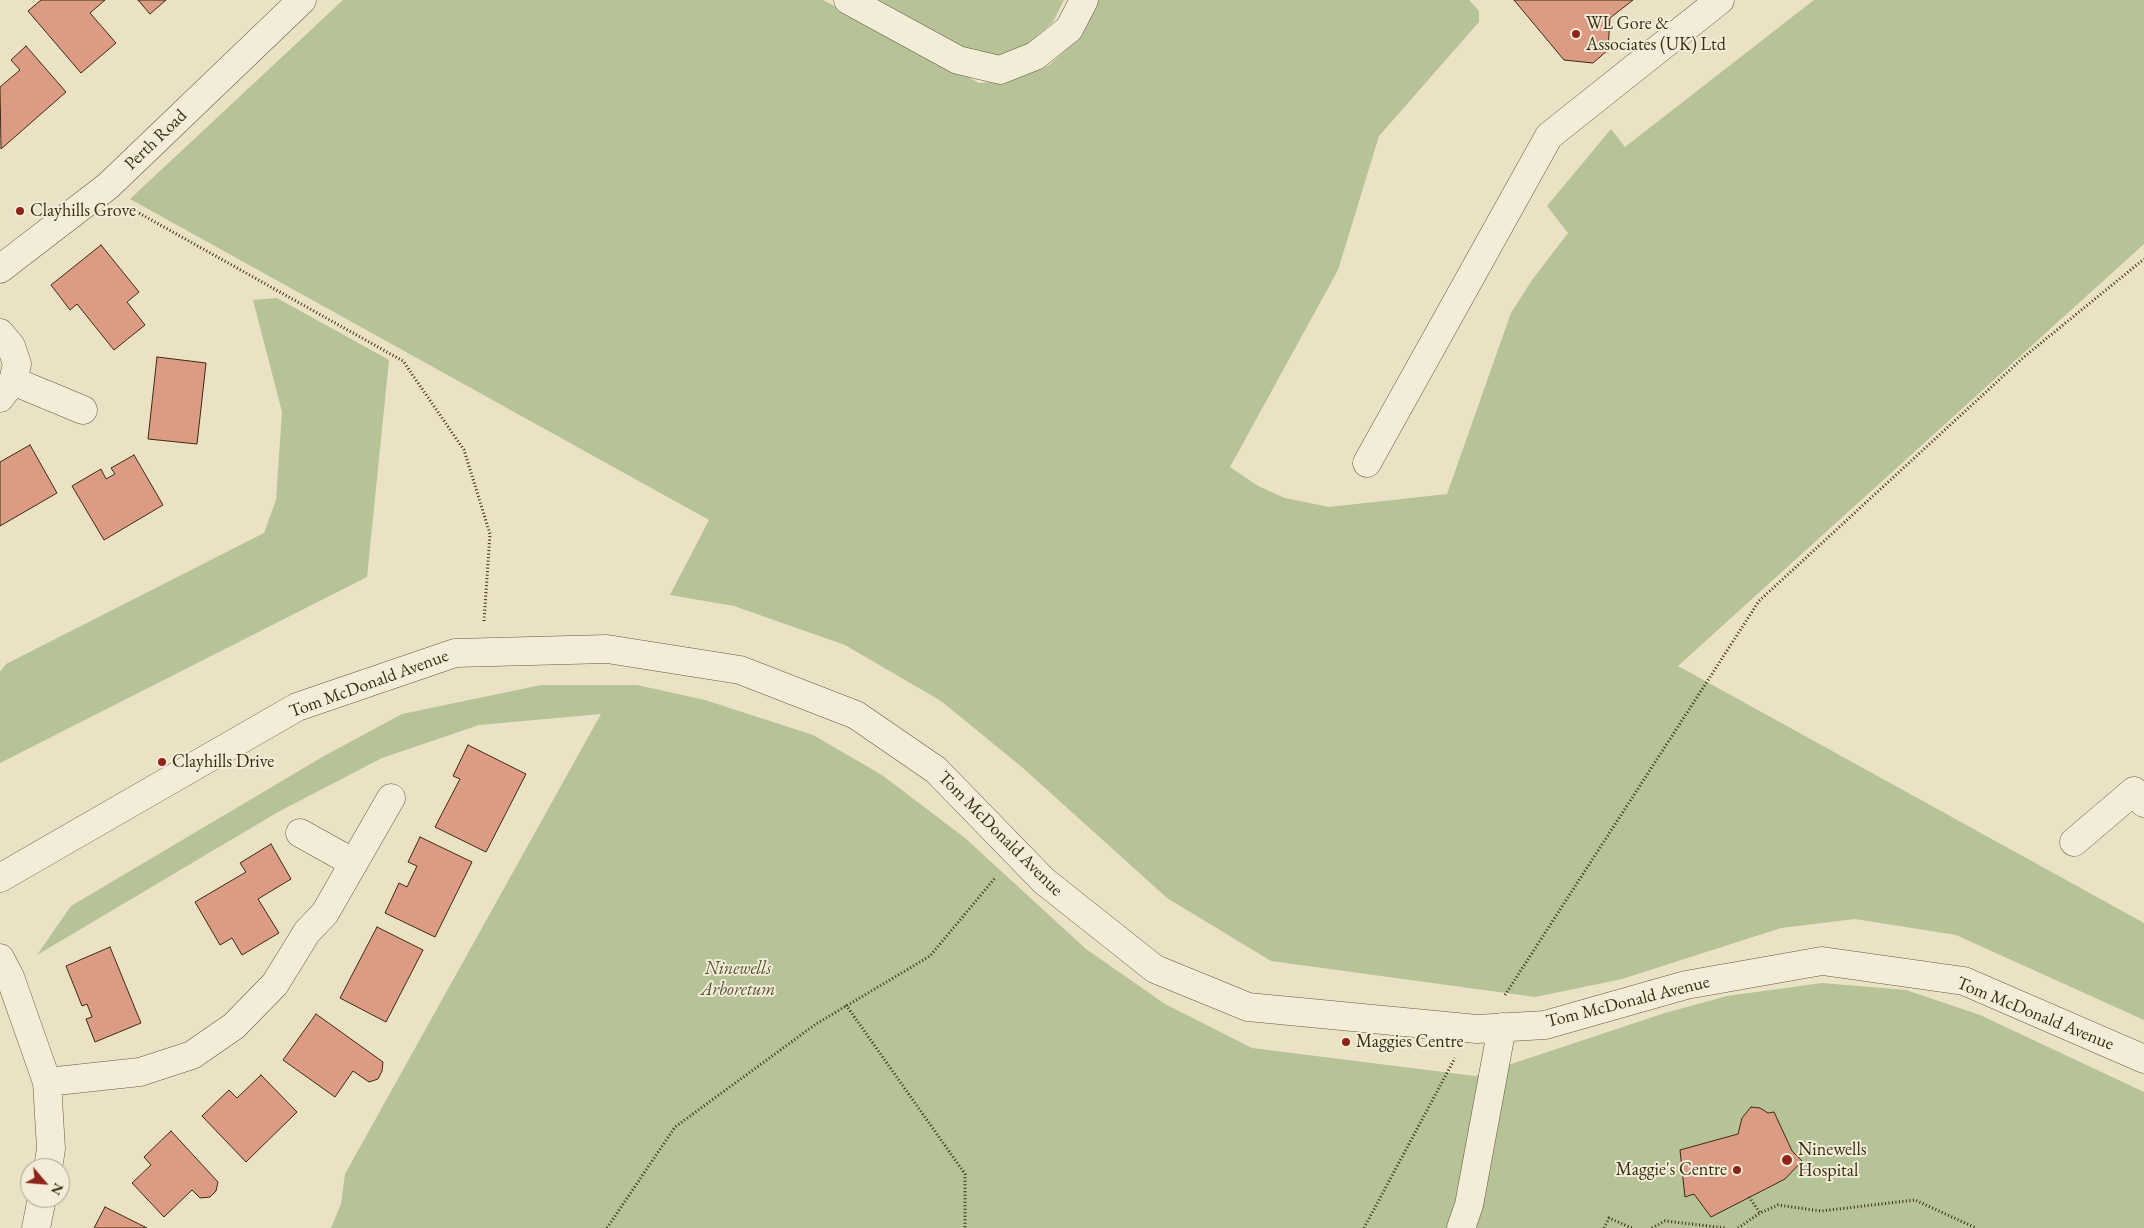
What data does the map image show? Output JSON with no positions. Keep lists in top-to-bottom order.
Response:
{
  "streets": {
    "street": ["Perth Road", "Tom McDonald Avenue"]
  },
  "parks": ["Ninewells Arboretum"],
  "places": [
    "WL Gore & Associates (UK) Ltd",
    "Clayhills Grove",
    "Clayhills Drive",
    "Maggies Centre",
    "Ninewells Hospital",
    "Maggie's Centre"
  ],
  "north": "bottom right"
}
